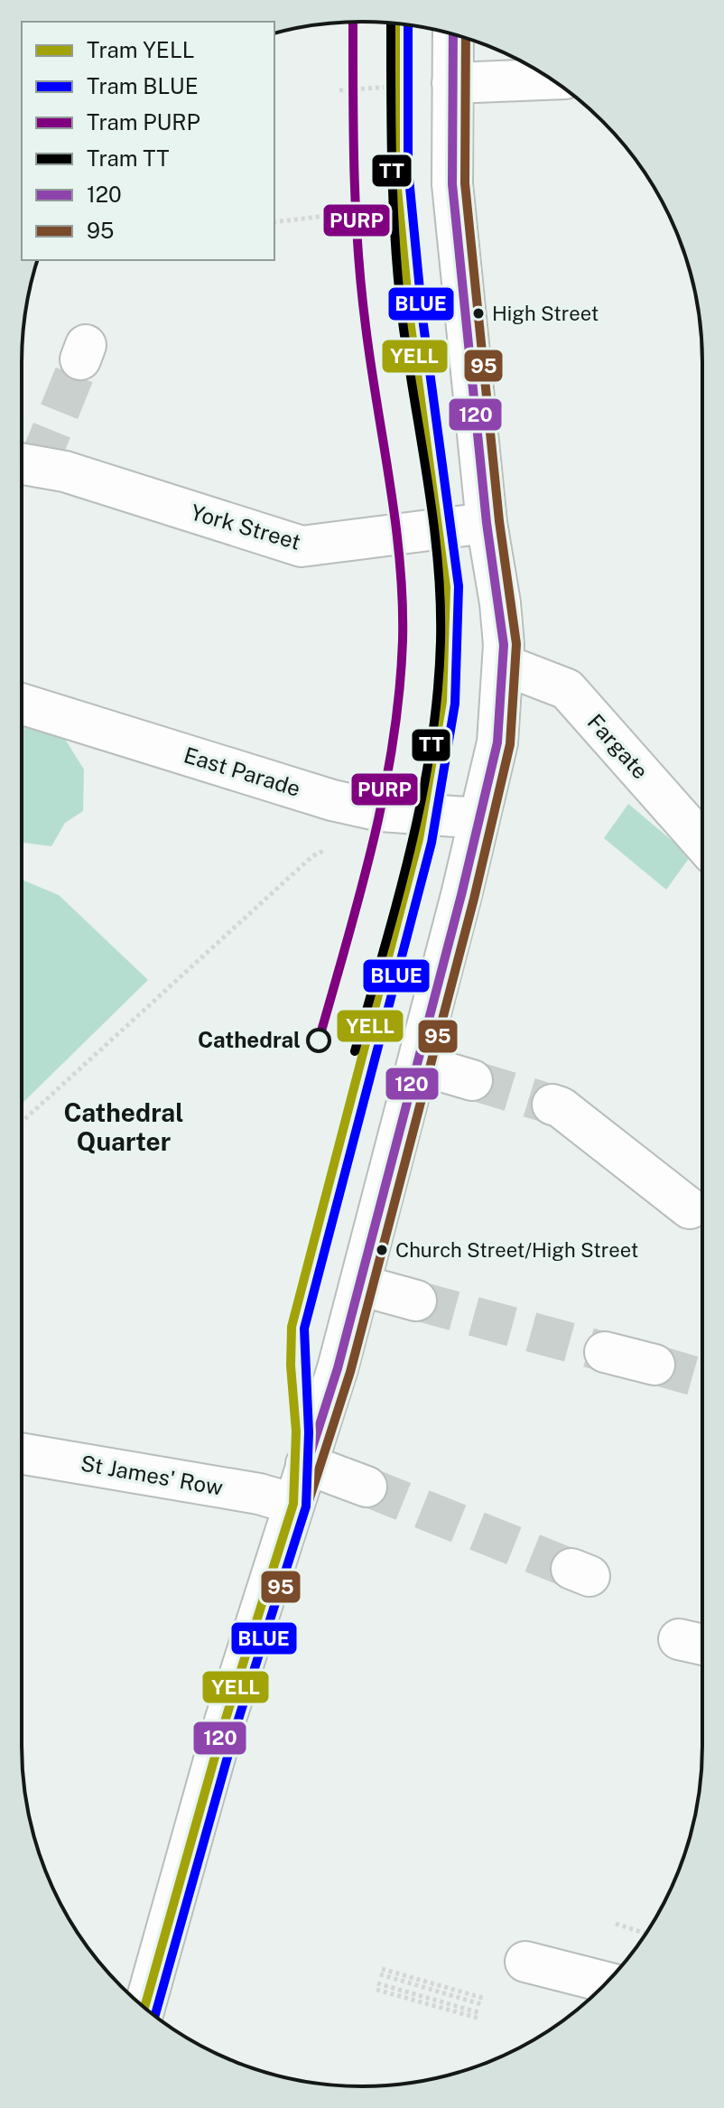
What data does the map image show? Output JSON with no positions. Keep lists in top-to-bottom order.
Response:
{
  "streets": {
    "street": [
      "York Street",
      "Fargate",
      "East Parade",
      "St James' Row"
    ]
  },
  "districts": ["Cathedral Quarter"],
  "places": ["High Street", "Cathedral", "Church Street/High Street"],
  "lines": [
    "tram line PURP",
    "tram line TT",
    "tram line YELL",
    "tram line BLUE",
    "transit line 120",
    "transit line 95"
  ],
  "legend": [
    "Tram YELL",
    "Tram BLUE",
    "Tram PURP",
    "Tram TT",
    "120",
    "95"
  ]
}
